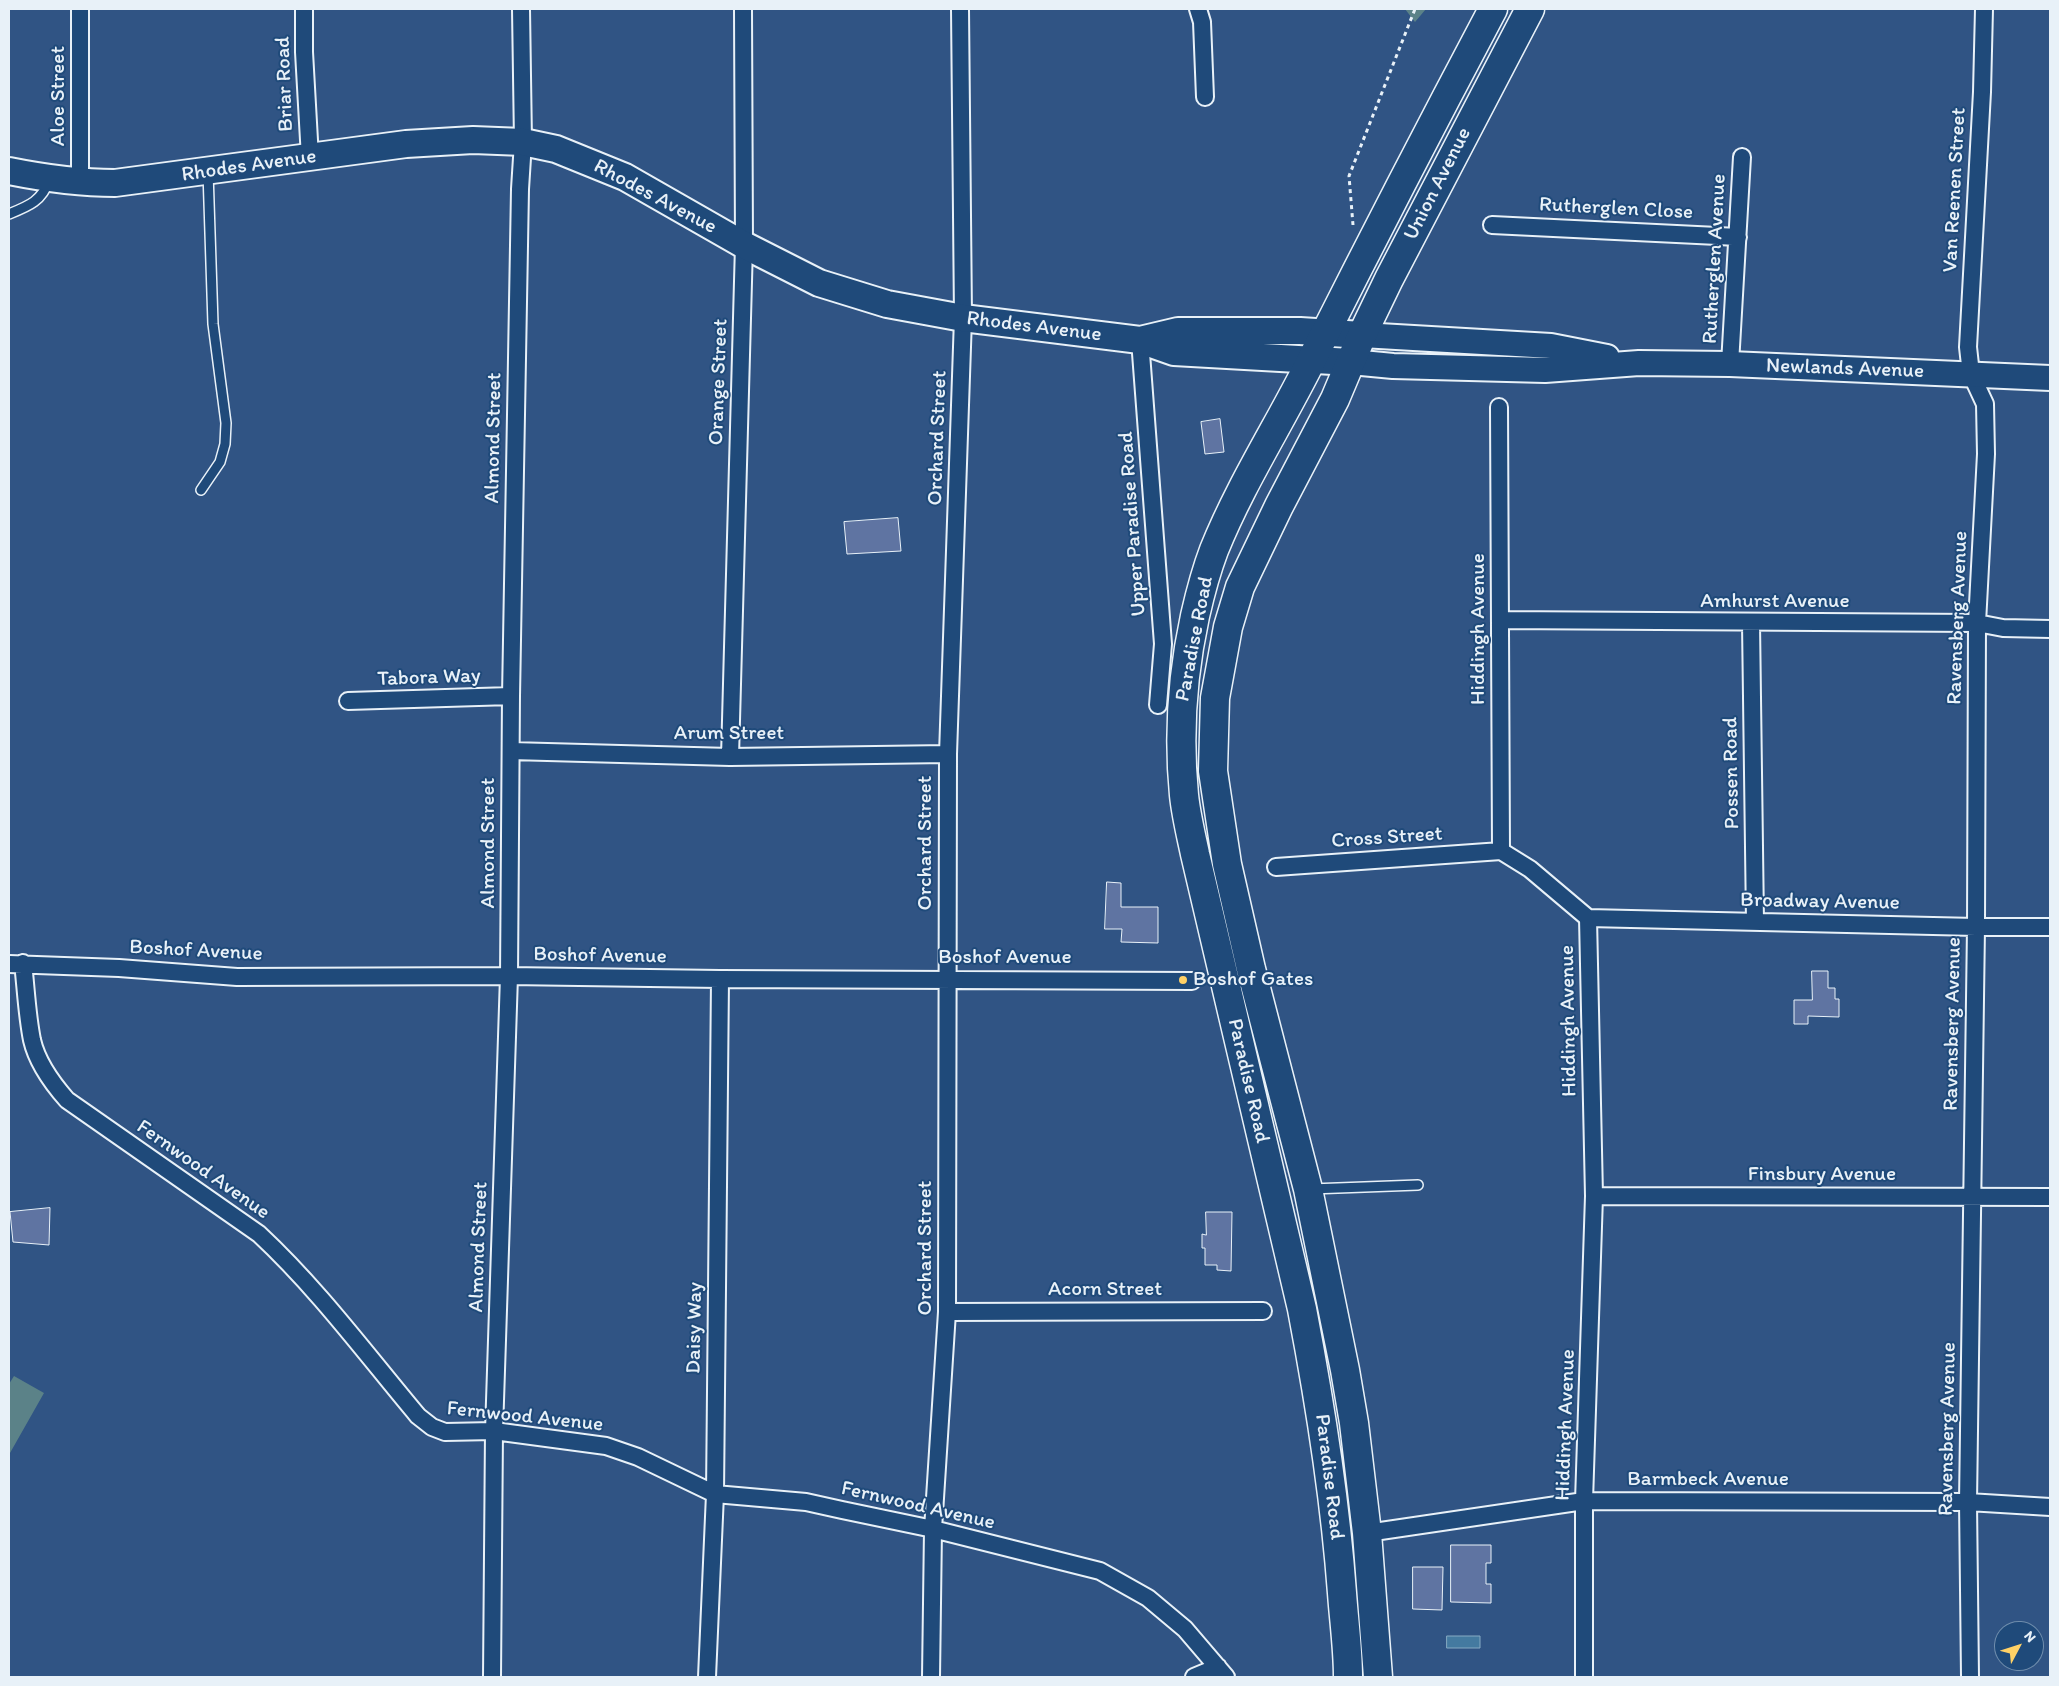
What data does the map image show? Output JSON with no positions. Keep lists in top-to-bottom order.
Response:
{
  "streets": {
    "highway": ["Union Avenue", "Paradise Road"],
    "main road": ["Rhodes Avenue", "Newlands Avenue"],
    "street": [
      "Briar Road",
      "Aloe Street",
      "Van Reenen Street",
      "Rutherglen Close",
      "Rutherglen Avenue",
      "Orange Street",
      "Almond Street",
      "Orchard Street",
      "Upper Paradise Road",
      "Amhurst Avenue",
      "Ravensberg Avenue",
      "Hiddingh Avenue",
      "Tabora Way",
      "Arum Street",
      "Possen Road",
      "Cross Street",
      "Broadway Avenue",
      "Boshof Avenue",
      "Fernwood Avenue",
      "Finsbury Avenue",
      "Acorn Street",
      "Daisy Way",
      "Barmbeck Avenue"
    ]
  },
  "crossings": [
    ["Briar Road", "Rhodes Avenue"],
    ["Aloe Street", "Rhodes Avenue"],
    ["Rhodes Avenue", "Union Avenue"],
    ["Rhodes Avenue", "Newlands Avenue"],
    ["Rhodes Avenue", "Orange Street"],
    ["Rhodes Avenue", "Almond Street"],
    ["Rhodes Avenue", "Orchard Street"],
    ["Rhodes Avenue", "Upper Paradise Road"],
    ["Rhodes Avenue", "Paradise Road"],
    ["Union Avenue", "Newlands Avenue"],
    ["Union Avenue", "Paradise Road"],
    ["Van Reenen Street", "Newlands Avenue"],
    ["Van Reenen Street", "Ravensberg Avenue"],
    ["Rutherglen Close", "Rutherglen Avenue"],
    ["Rutherglen Avenue", "Newlands Avenue"],
    ["Newlands Avenue", "Ravensberg Avenue"],
    ["Newlands Avenue", "Paradise Road"],
    ["Orange Street", "Arum Street"],
    ["Almond Street", "Tabora Way"],
    ["Almond Street", "Arum Street"],
    ["Almond Street", "Boshof Avenue"],
    ["Almond Street", "Fernwood Avenue"],
    ["Orchard Street", "Arum Street"],
    ["Orchard Street", "Boshof Avenue"],
    ["Orchard Street", "Fernwood Avenue"],
    ["Orchard Street", "Acorn Street"],
    ["Amhurst Avenue", "Ravensberg Avenue"],
    ["Amhurst Avenue", "Hiddingh Avenue"],
    ["Amhurst Avenue", "Possen Road"],
    ["Ravensberg Avenue", "Broadway Avenue"],
    ["Ravensberg Avenue", "Finsbury Avenue"],
    ["Ravensberg Avenue", "Barmbeck Avenue"],
    ["Hiddingh Avenue", "Cross Street"],
    ["Hiddingh Avenue", "Broadway Avenue"],
    ["Hiddingh Avenue", "Finsbury Avenue"],
    ["Hiddingh Avenue", "Barmbeck Avenue"],
    ["Paradise Road", "Barmbeck Avenue"],
    ["Possen Road", "Broadway Avenue"],
    ["Boshof Avenue", "Fernwood Avenue"],
    ["Boshof Avenue", "Daisy Way"],
    ["Fernwood Avenue", "Daisy Way"]
  ],
  "places": ["Boshof Gates"],
  "north": "top right"
}
